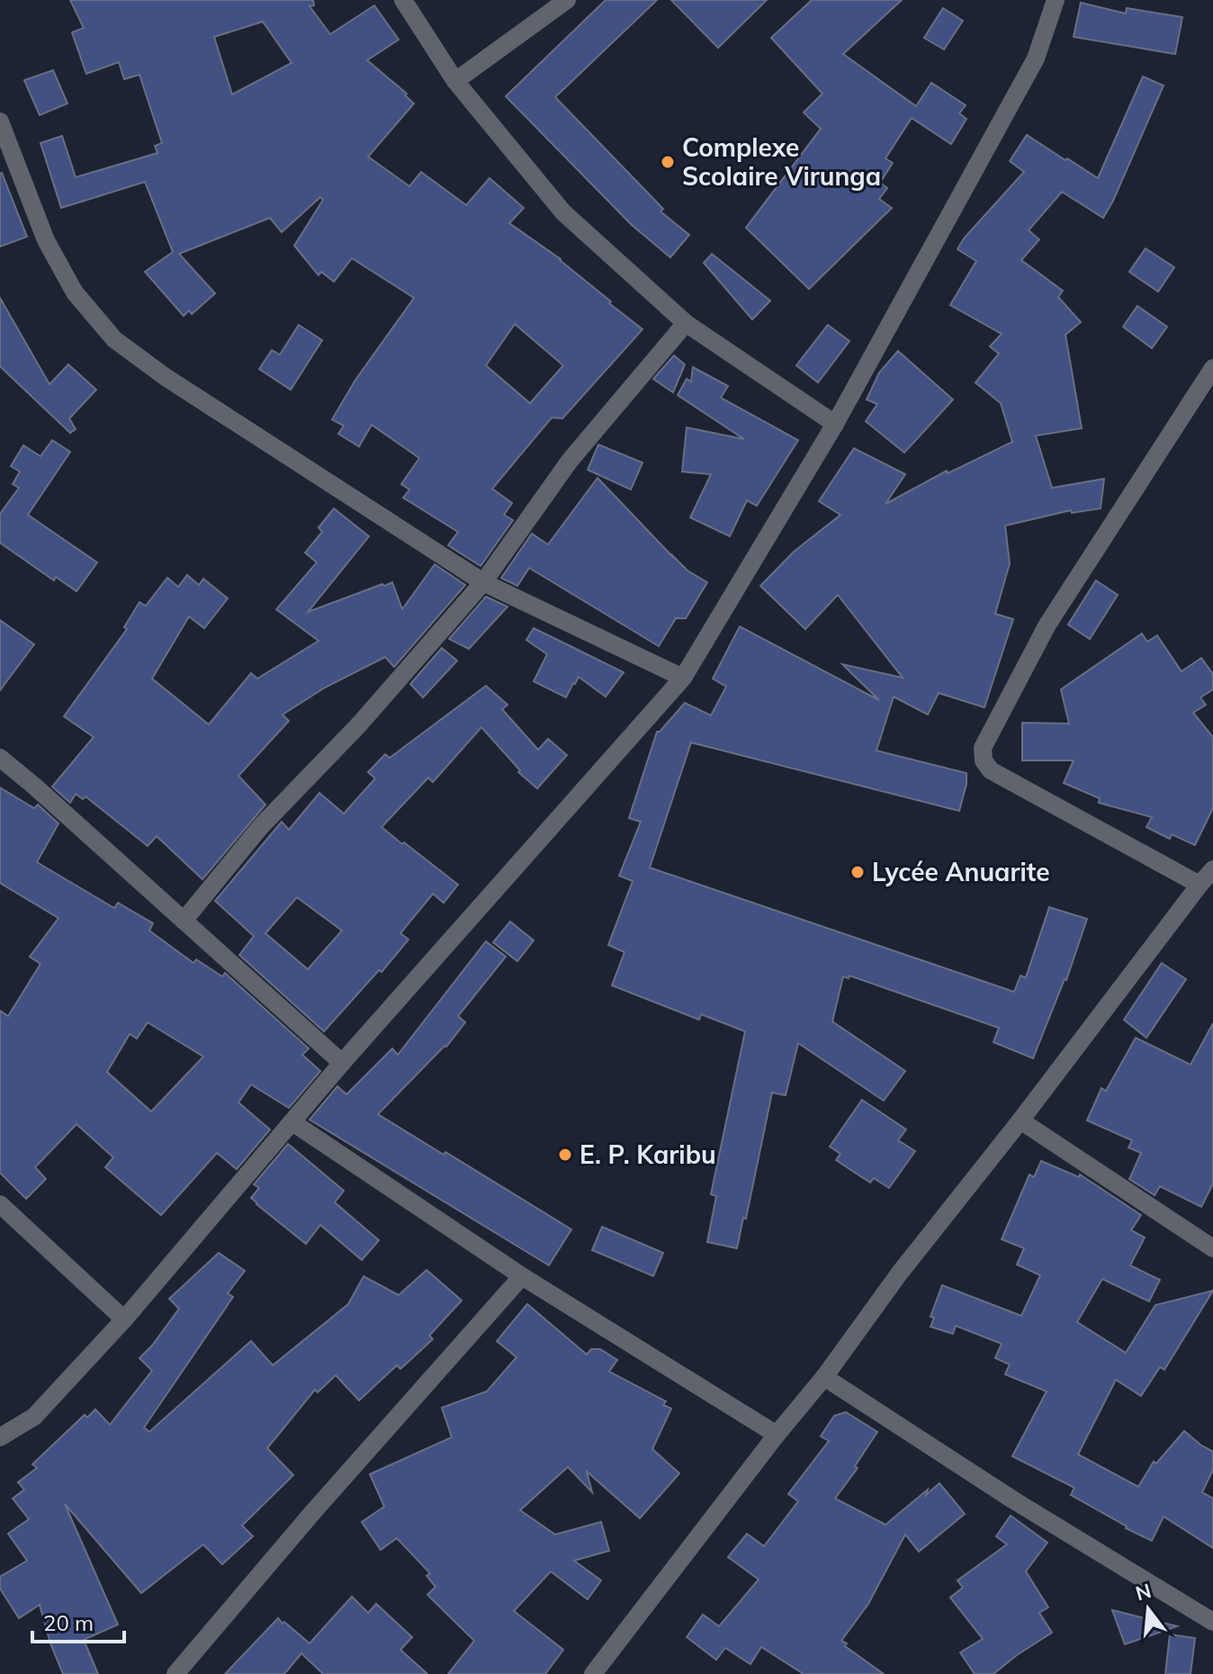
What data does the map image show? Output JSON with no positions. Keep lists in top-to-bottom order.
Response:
{
  "places": ["Complexe Scolaire Virunga", "Lycée Anuarite", "E. P. Karibu"],
  "scale_bar": "20 m",
  "north": "top"
}
